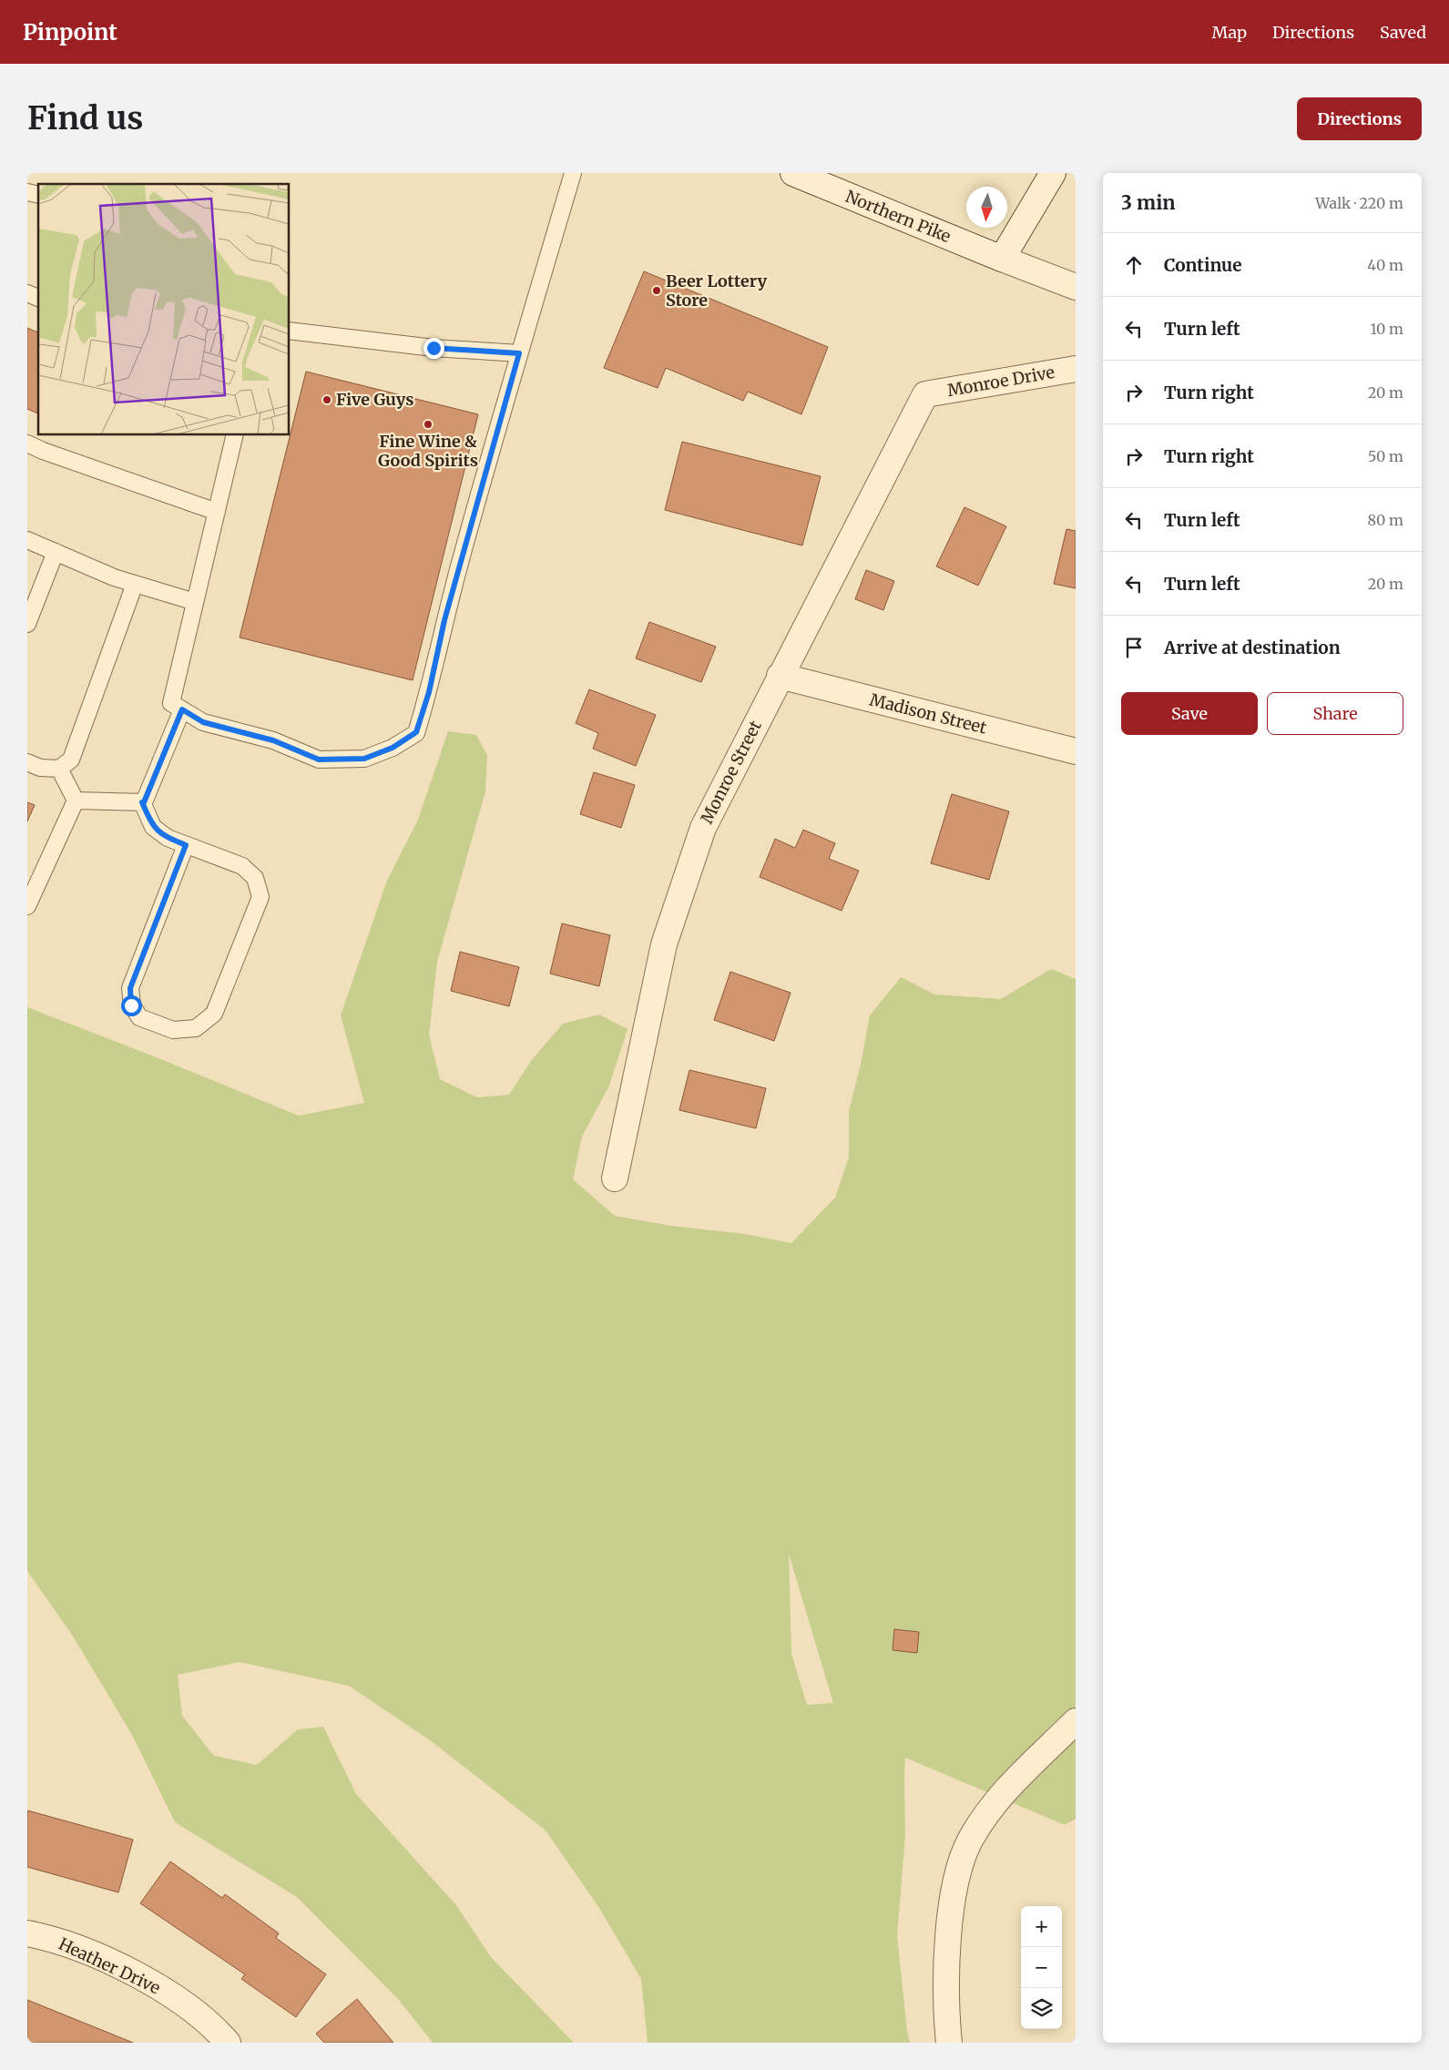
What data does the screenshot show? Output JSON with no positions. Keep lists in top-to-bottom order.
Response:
{
  "streets": {
    "street": [
      "Northern Pike",
      "Monroe Drive",
      "Madison Street",
      "Monroe Street",
      "Heather Drive"
    ]
  },
  "crossings": [
    ["Monroe Drive", "Monroe Street"],
    ["Madison Street", "Monroe Street"]
  ],
  "places": ["Beer Lottery Store", "Five Guys", "Fine Wine & Good Spirits"],
  "north": "bottom",
  "page": {
    "header": "Pinpoint",
    "nav": ["Map", "Directions", "Saved"],
    "buttons": [
      "Directions",
      ["Save", "Share"]
    ],
    "title": "Find us",
    "heading": ["3 min", "Walk · 220 m"],
    "list": [
      ["Continue", "40 m"],
      ["Turn left", "10 m"],
      ["Turn right", "20 m"],
      ["Turn right", "50 m"],
      ["Turn left", "80 m"],
      ["Turn left", "20 m"],
      "Arrive at destination"
    ],
    "map_buttons": ["+", "−"]
  }
}
